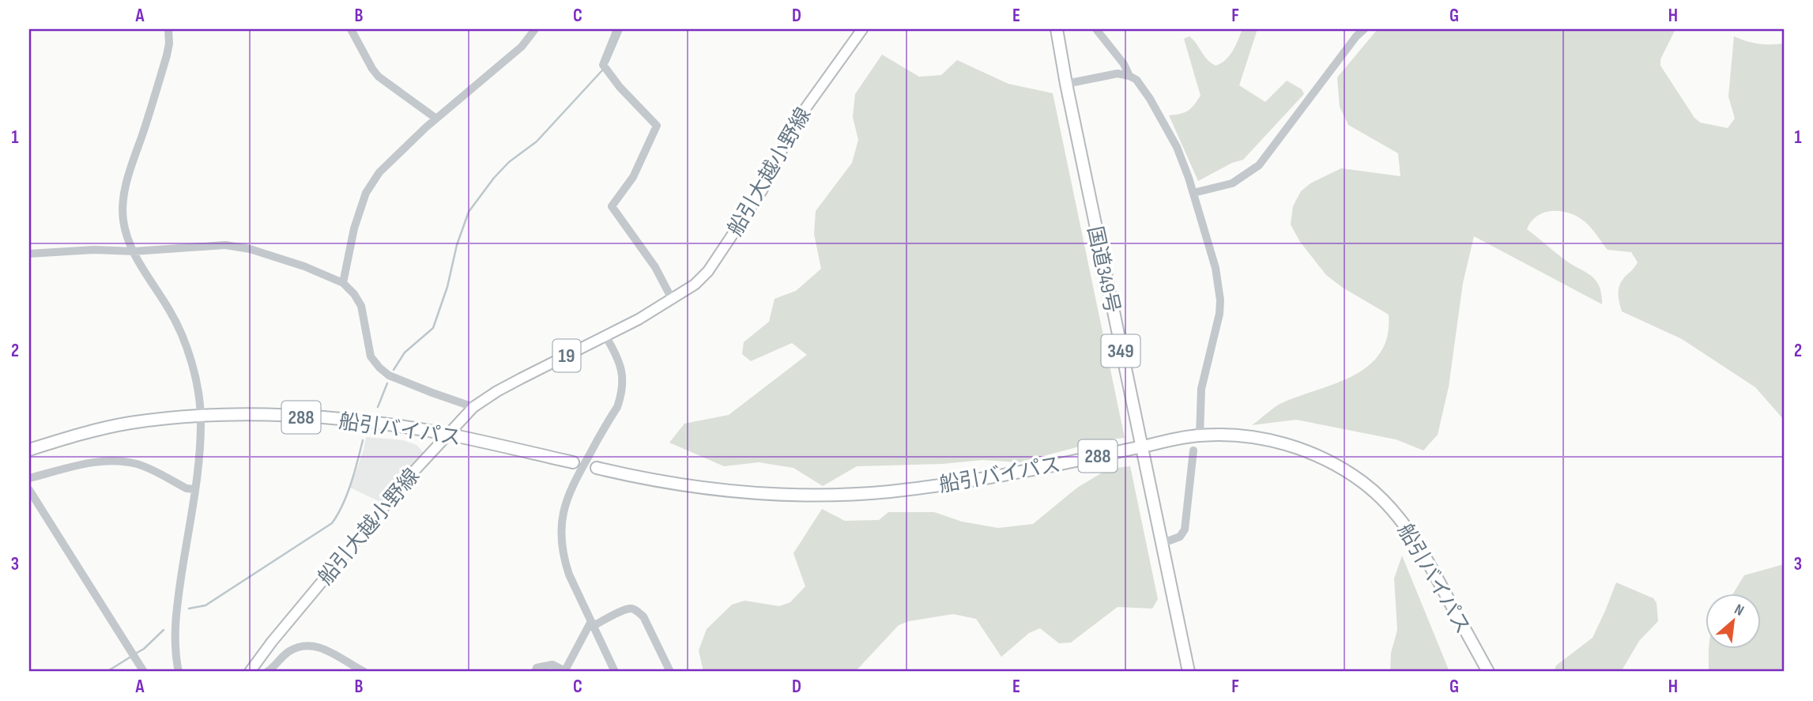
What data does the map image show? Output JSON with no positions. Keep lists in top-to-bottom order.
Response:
{
  "streets": {
    "highway": [
      "国道349号",
      "349",
      "288",
      "船引バイパス"
    ],
    "main road": ["船引大越小野線", "19"]
  },
  "crossings": [
    ["船引大越小野線", "船引バイパス"],
    ["国道349号", "船引バイパス"]
  ],
  "north": "top right",
  "grid": {
    "columns": [
      "A",
      "B",
      "C",
      "D",
      "E",
      "F",
      "G",
      "H"
    ],
    "rows": ["1", "2", "3"]
  }
}
